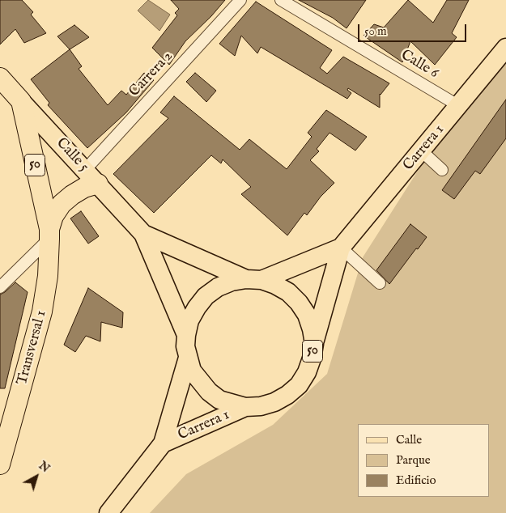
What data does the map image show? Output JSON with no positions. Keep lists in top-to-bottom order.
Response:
{
  "streets": {
    "highway": ["Calle 5", "50", "Transversal 1"],
    "main road": ["Carrera 1"],
    "street": ["Calle 6", "Carrera 2"]
  },
  "crossings": [
    ["Calle 6", "Carrera 1"],
    ["Carrera 2", "Calle 5"],
    ["Carrera 1", "Calle 5"],
    ["Carrera 1", "50"],
    ["Calle 5", "50"],
    ["Calle 5", "Transversal 1"]
  ],
  "legend": ["Calle", "Parque", "Edificio"],
  "scale_bar": "50 m",
  "north": "top right"
}
